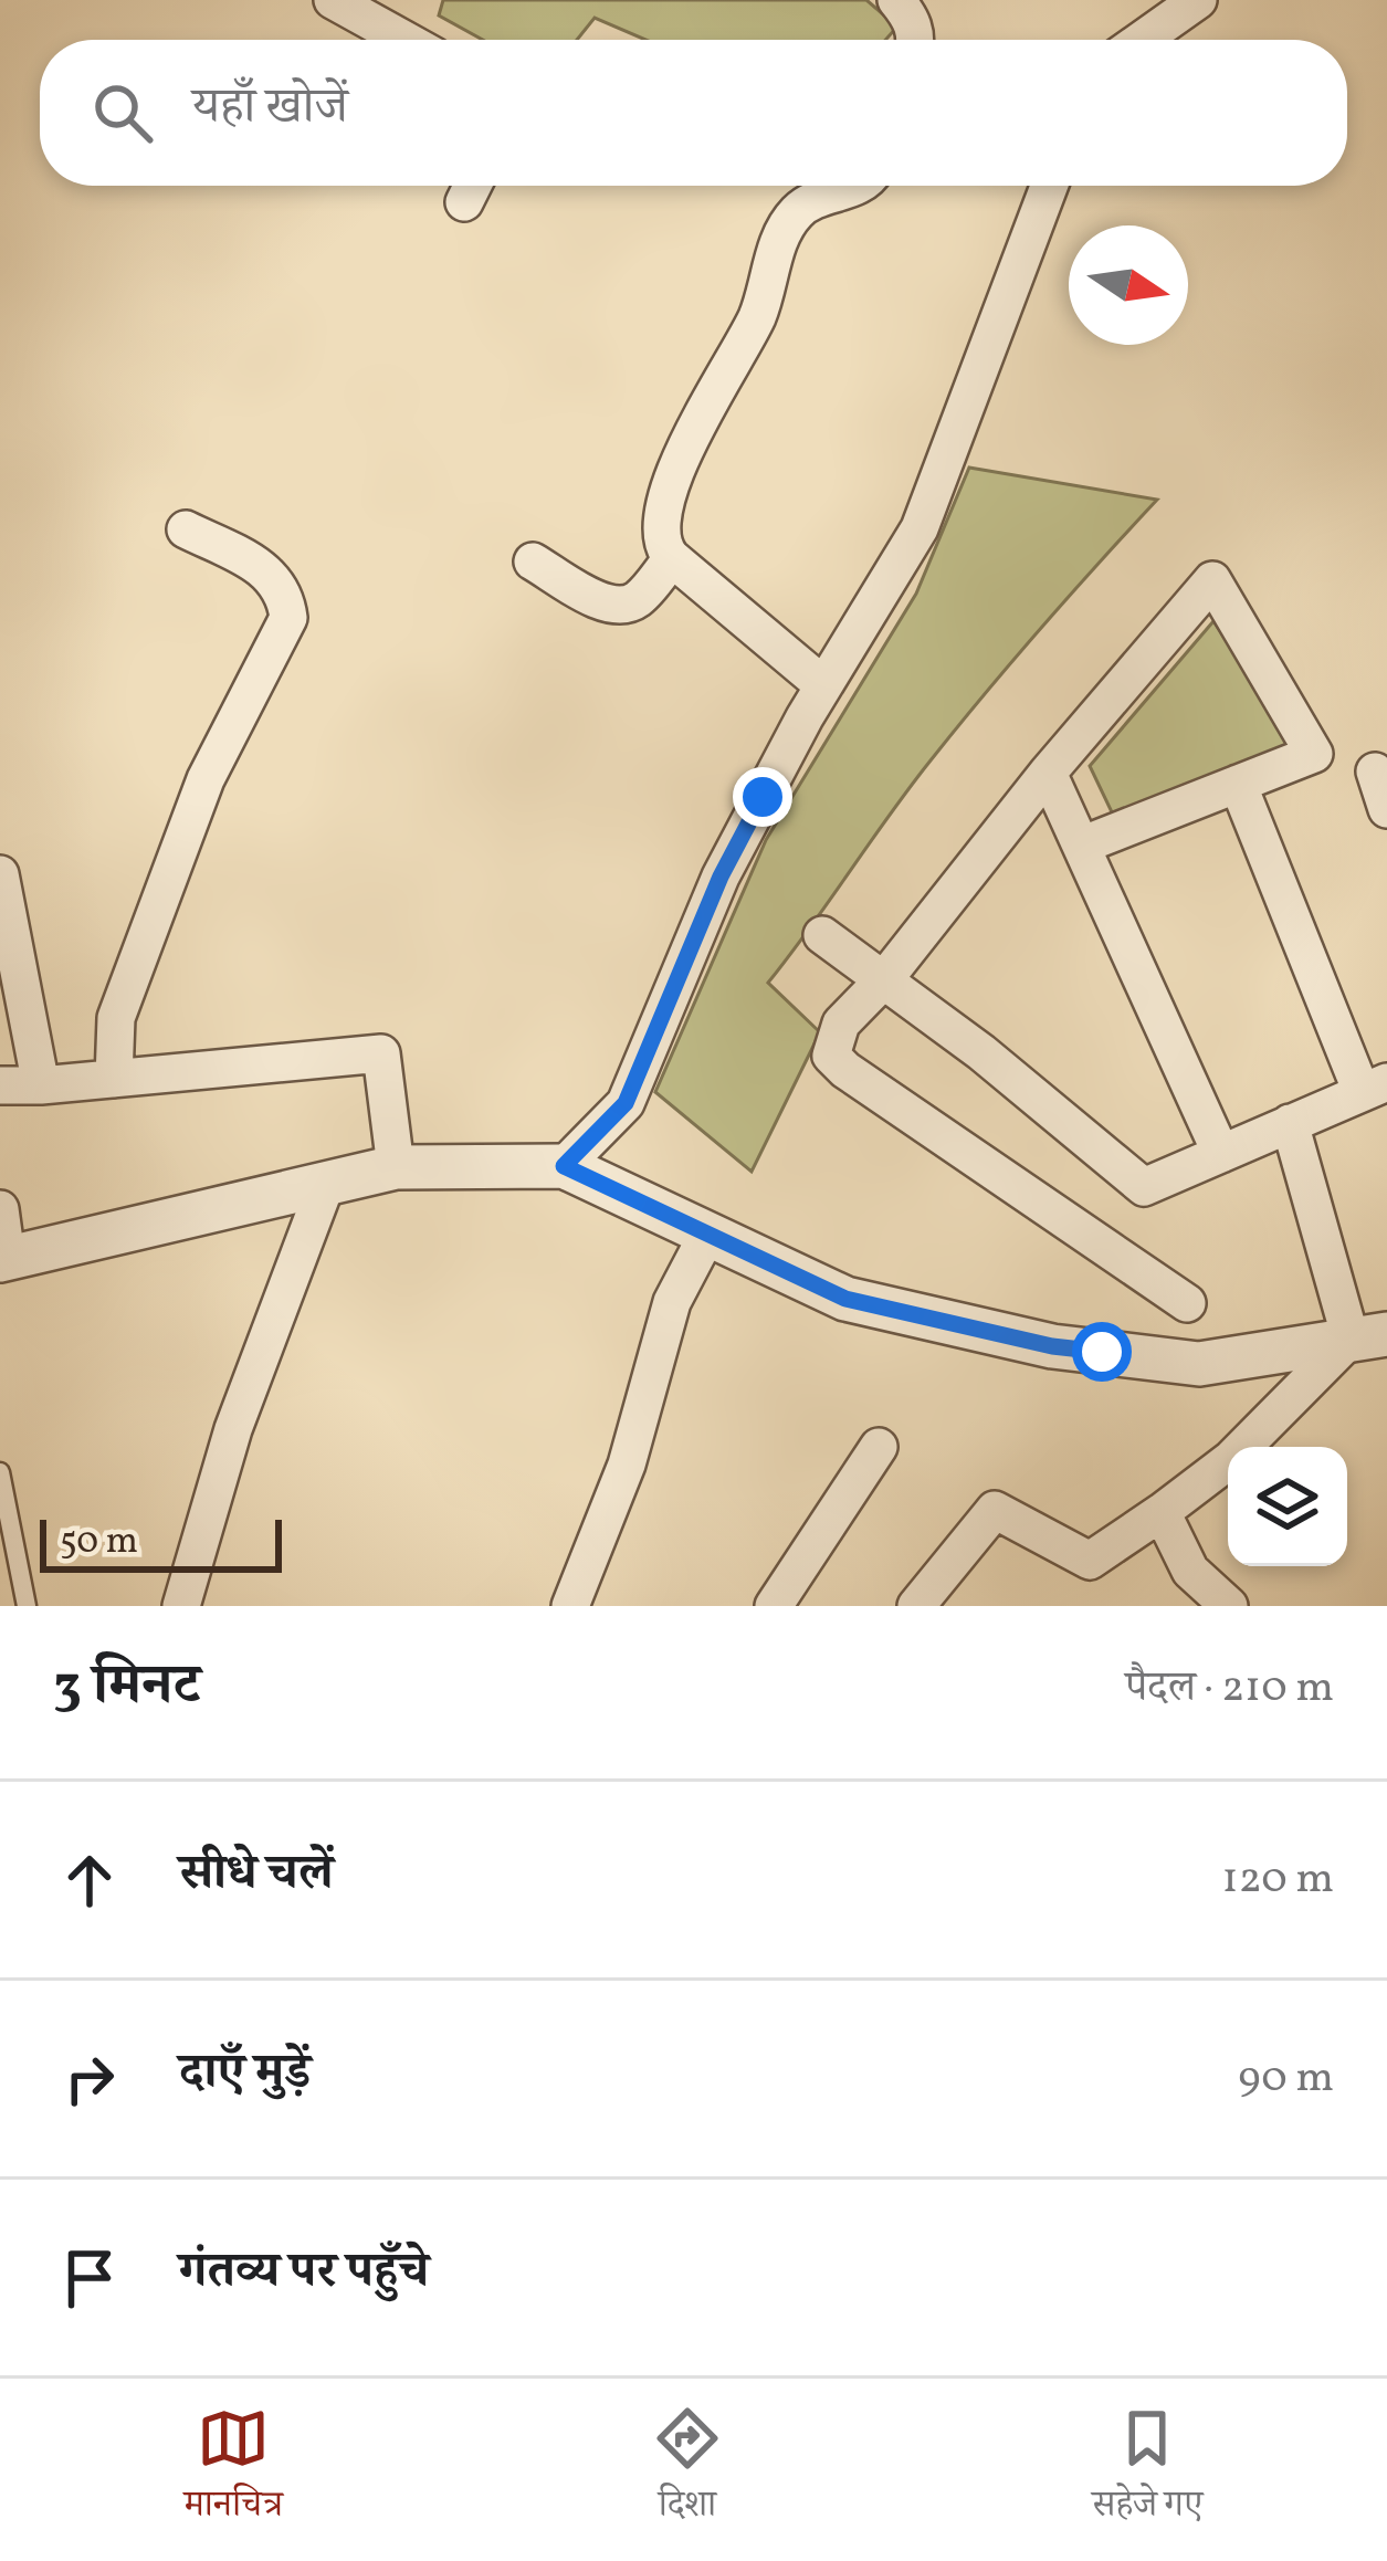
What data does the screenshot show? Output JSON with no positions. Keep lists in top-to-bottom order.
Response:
{
  "scale_bar": "50 m",
  "north": "right",
  "page": {
    "search": "यहाँ खोजें",
    "scale": "50 m",
    "heading": ["3 मिनट", "पैदल · 210 m"],
    "list": [
      ["सीधे चलें", "120 m"],
      ["दाएँ मुड़ें", "90 m"],
      "गंतव्य पर पहुँचे"
    ],
    "nav": ["मानचित्र", "दिशा", "सहेजे गए"]
  }
}
